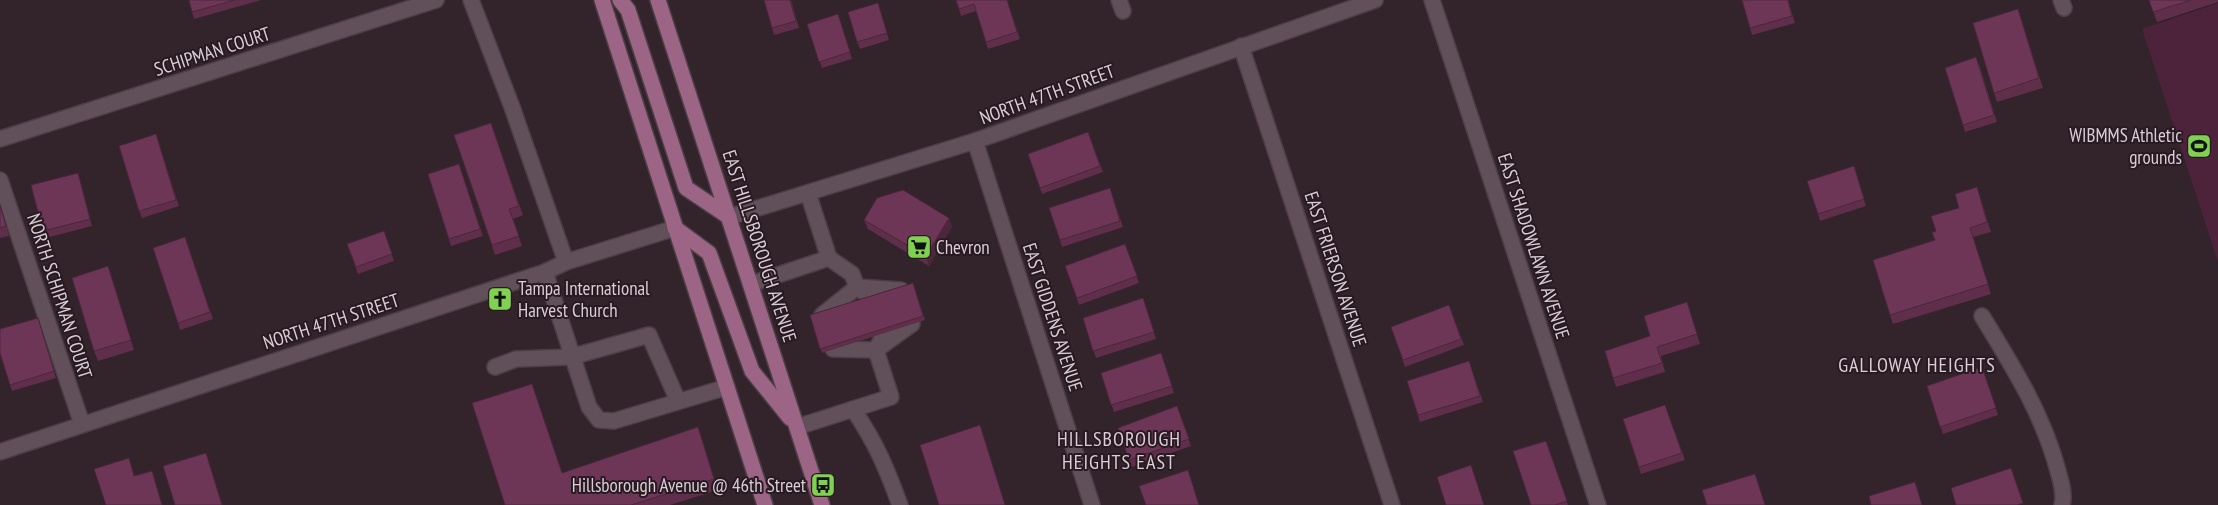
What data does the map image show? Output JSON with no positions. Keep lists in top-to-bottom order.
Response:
{
  "streets": {
    "main road": ["EAST HILLSBOROUGH AVENUE"],
    "street": [
      "SCHIPMAN COURT",
      "NORTH 47TH STREET",
      "EAST SHADOWLAWN AVENUE",
      "EAST FRIERSON AVENUE",
      "NORTH SCHIPMAN COURT",
      "EAST GIDDENS AVENUE"
    ]
  },
  "crossings": [
    ["NORTH 47TH STREET", "EAST HILLSBOROUGH AVENUE"],
    ["NORTH 47TH STREET", "EAST FRIERSON AVENUE"],
    ["NORTH 47TH STREET", "NORTH SCHIPMAN COURT"],
    ["NORTH 47TH STREET", "EAST GIDDENS AVENUE"]
  ],
  "districts": ["GALLOWAY HEIGHTS", "HILLSBOROUGH HEIGHTS EAST"],
  "places": {
    "sports": ["WIBMMS Athletic grounds"],
    "supermarket": ["Chevron"],
    "church": ["Tampa International Harvest Church"],
    "bus stop": ["Hillsborough Avenue @ 46th Street"]
  }
}
